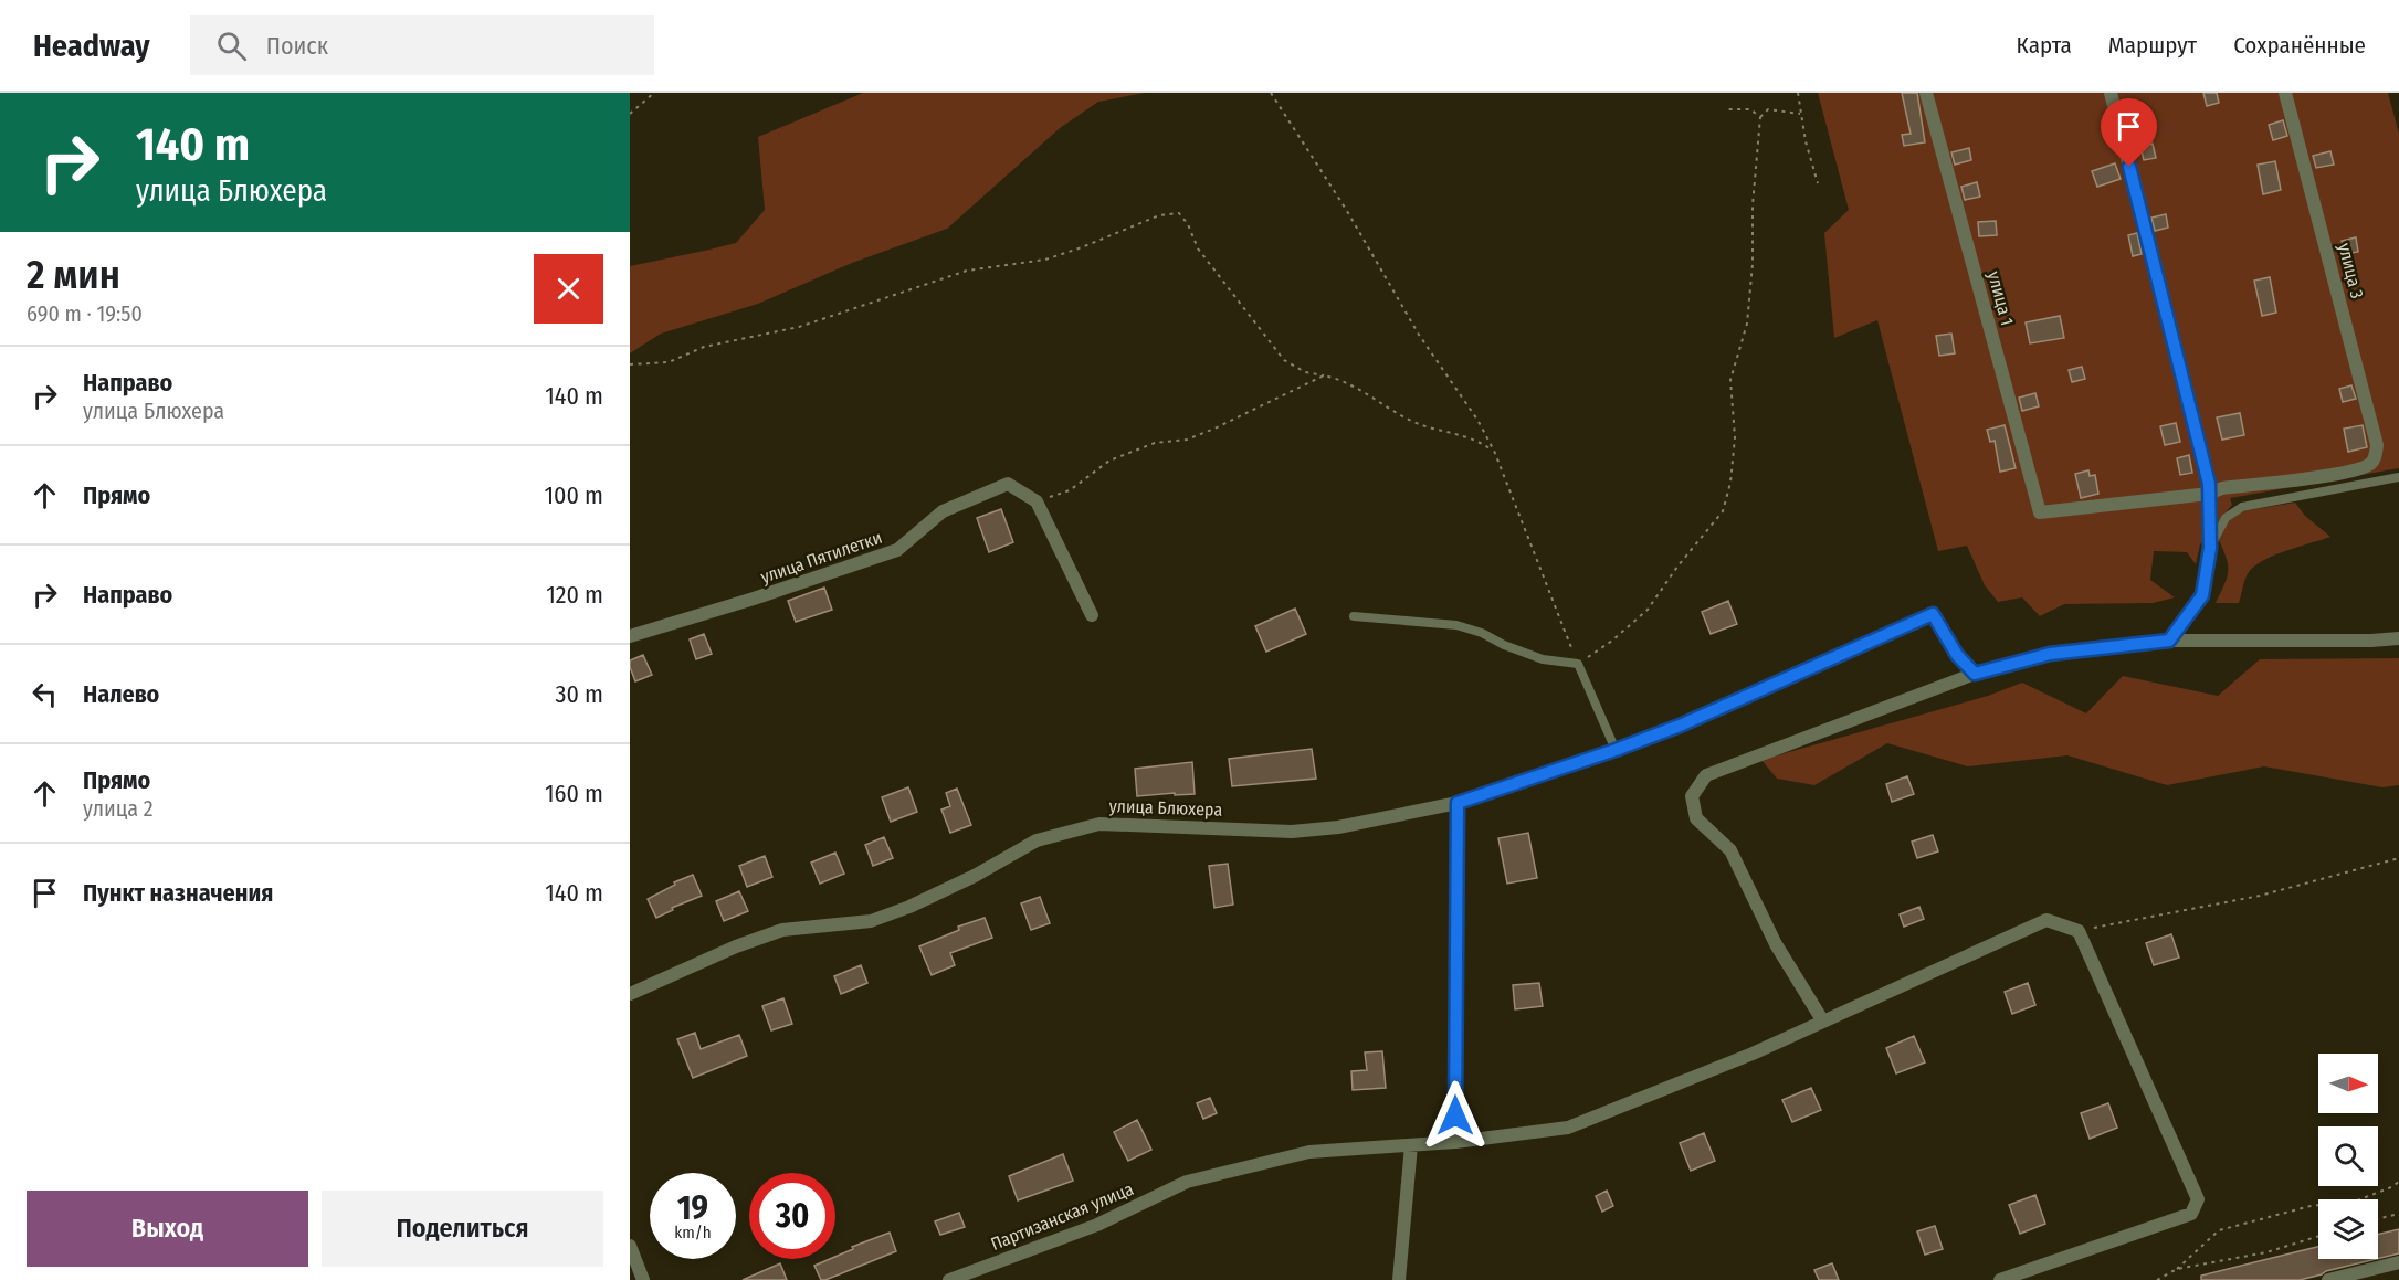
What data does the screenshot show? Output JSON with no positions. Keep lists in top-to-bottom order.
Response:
{
  "streets": {
    "street": [
      "улица 3",
      "улица 1",
      "улица Пятилетки",
      "улица Блюхера",
      "Партизанская улица"
    ]
  },
  "crossings": [
    ["улица 3", "улица 1"]
  ],
  "north": "right",
  "page": {
    "header": "Headway",
    "search": "Поиск",
    "nav": ["Карта", "Маршрут", "Сохранённые"],
    "turn": ["140 m", "улица Блюхера"],
    "heading": ["2 мин", "690 m · 19:50"],
    "list": [
      {
        "name": "Направо",
        "note": "улица Блюхера",
        "value": "140 m"
      },
      {
        "name": "Прямо",
        "value": "100 m"
      },
      {
        "name": "Направо",
        "value": "120 m"
      },
      {
        "name": "Налево",
        "value": "30 m"
      },
      {
        "name": "Прямо",
        "note": "улица 2",
        "value": "160 m"
      },
      {
        "name": "Пункт назначения",
        "value": "140 m"
      }
    ],
    "speed": "19 km/h",
    "limit": "30",
    "buttons": ["Выход", "Поделиться"]
  }
}
